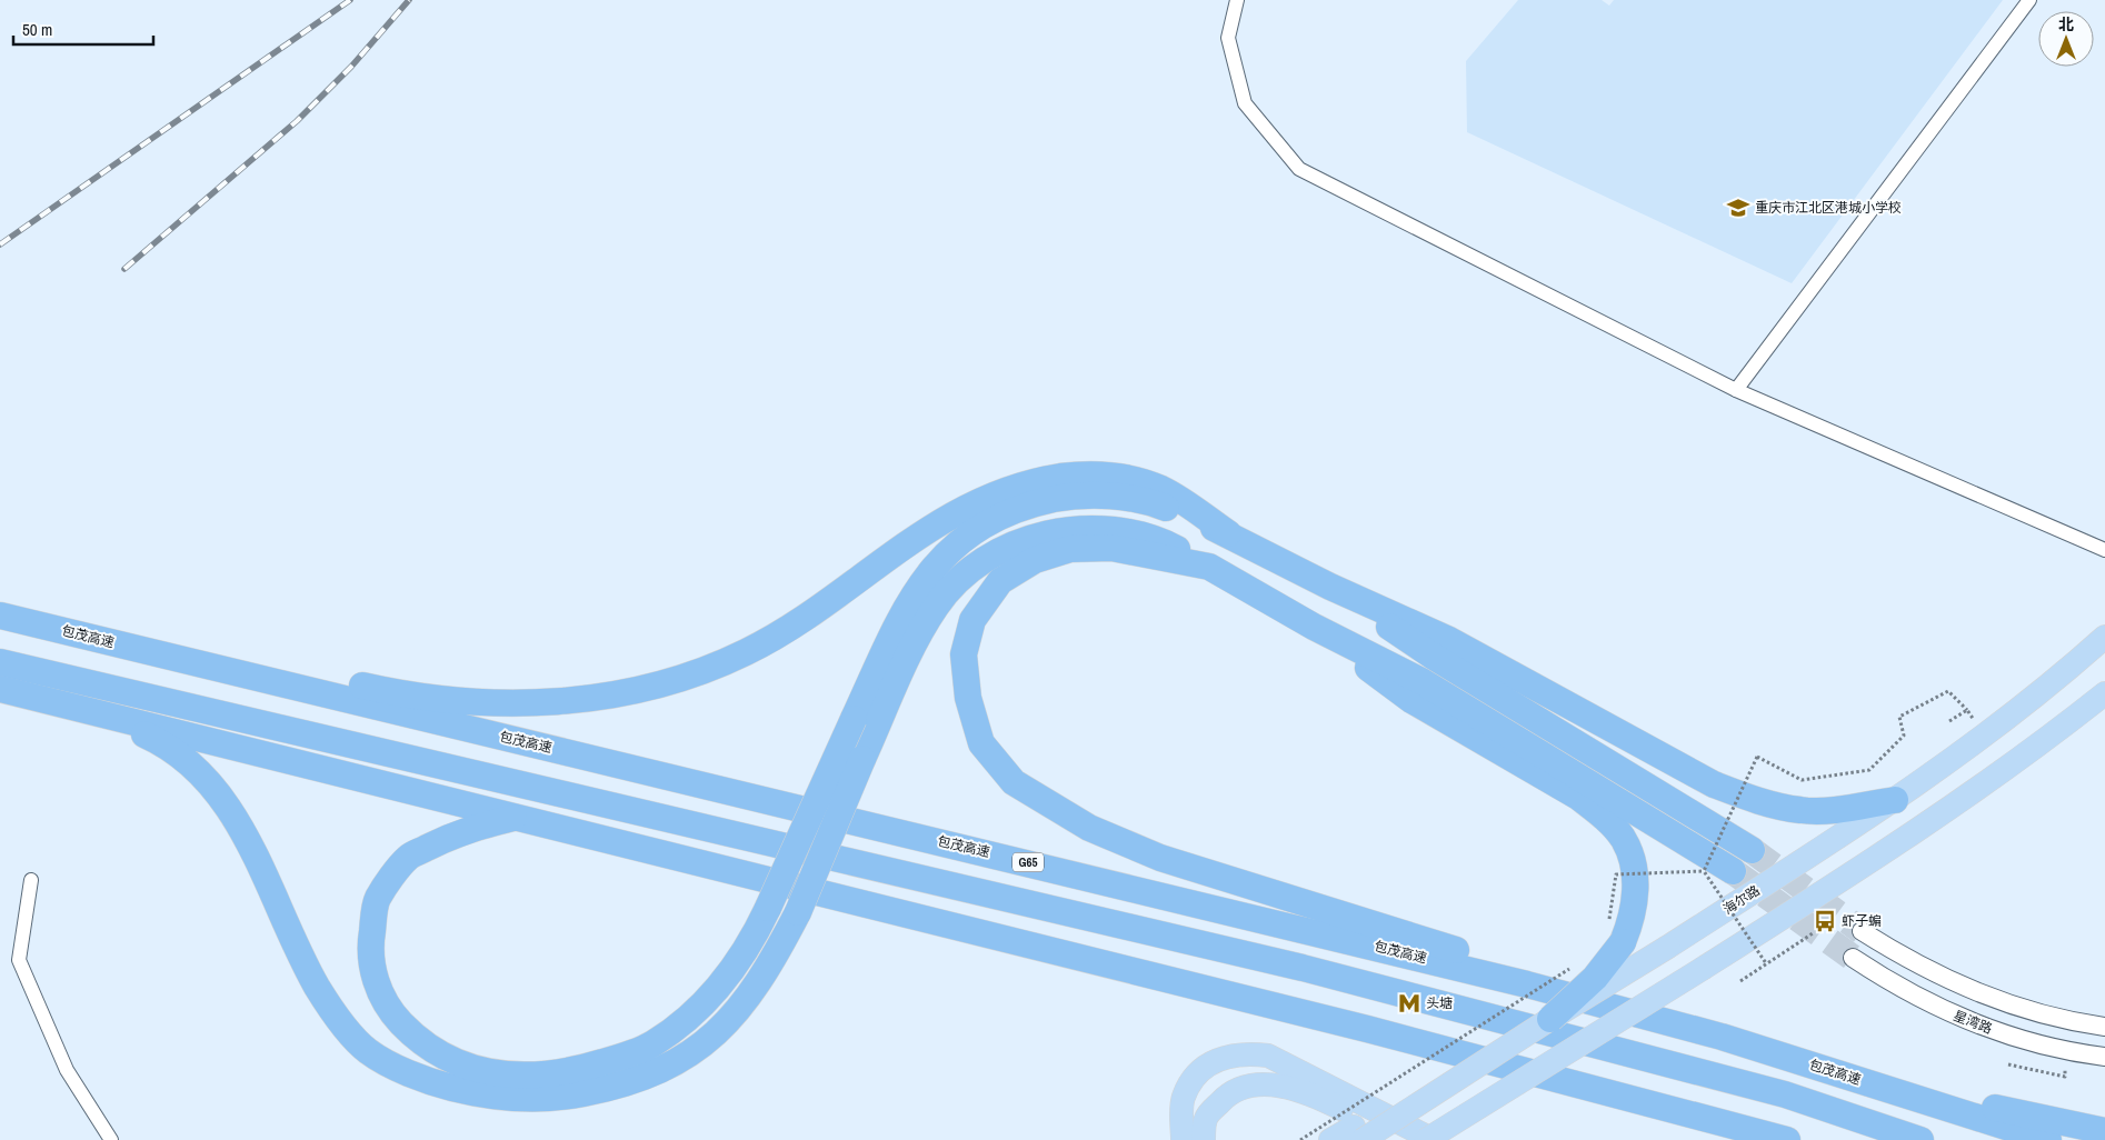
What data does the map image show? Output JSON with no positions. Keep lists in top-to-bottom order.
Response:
{
  "streets": {
    "highway": ["包茂高速", "G65"],
    "main road": ["海尔路"],
    "street": ["星湾路"]
  },
  "places": {
    "school or university": ["重庆市江北区港城小学校"],
    "bus stop": ["虾子蝙"],
    "metro station": ["头塘"]
  },
  "scale_bar": "50 m",
  "north": "top"
}
